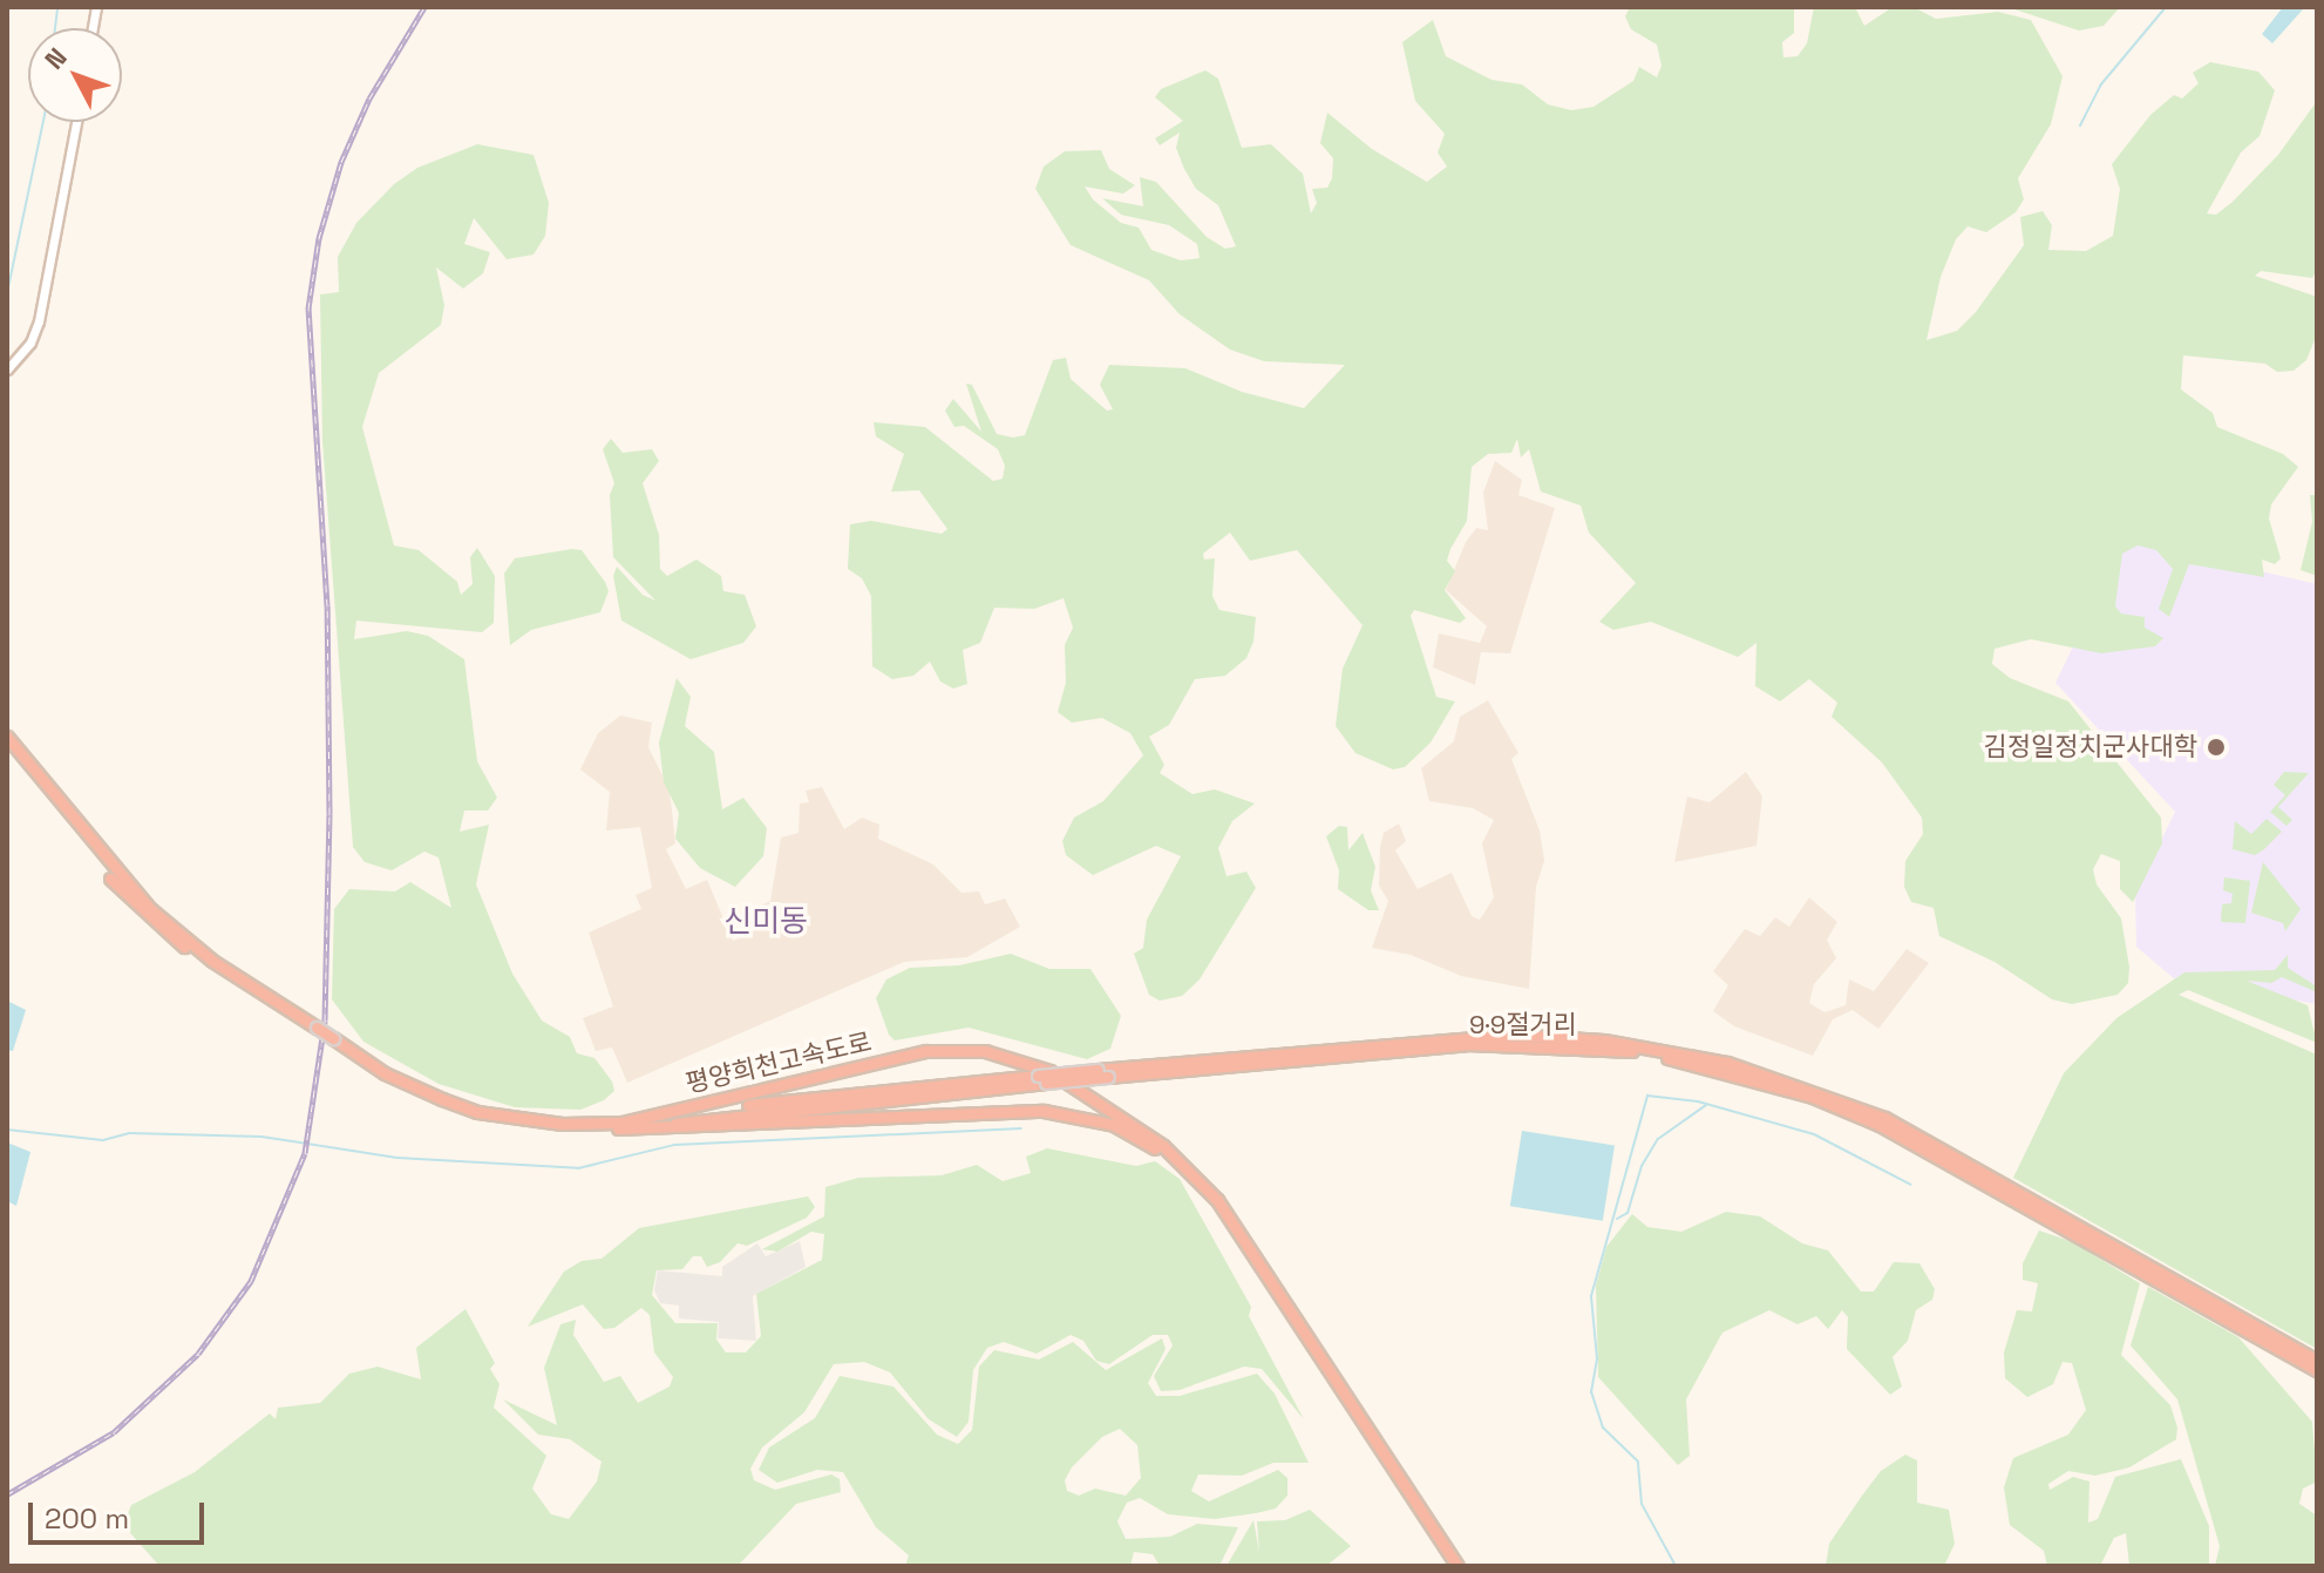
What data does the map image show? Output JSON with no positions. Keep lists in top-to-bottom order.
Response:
{
  "streets": {
    "highway": ["9·9절거리", "평양희천고속도로"]
  },
  "crossings": [
    ["9·9절거리", "평양희천고속도로"]
  ],
  "districts": ["신미동"],
  "places": ["김정일정치군사대학"],
  "scale_bar": "200 m",
  "north": "top left"
}
